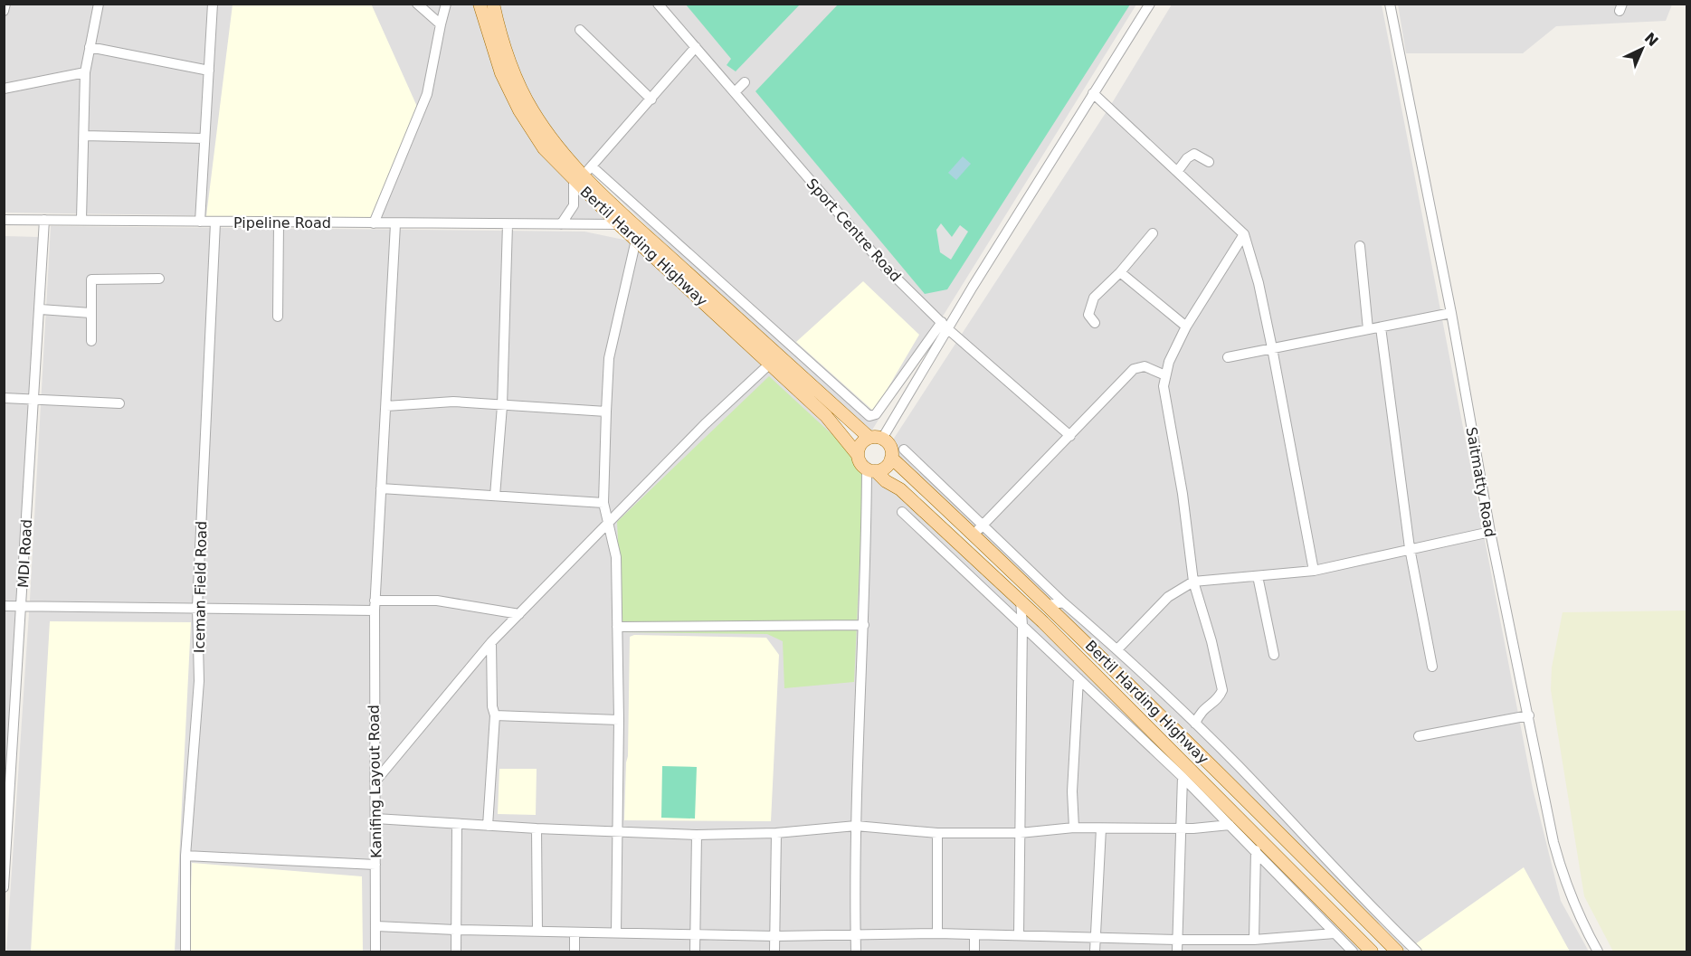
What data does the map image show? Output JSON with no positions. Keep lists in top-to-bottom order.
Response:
{
  "streets": {
    "main road": ["Bertil Harding Highway"],
    "street": [
      "Pipeline Road",
      "Sport Centre Road",
      "Saitmatty Road",
      "MDI Road",
      "Iceman Field Road",
      "Kanifing Layout Road"
    ]
  },
  "crossings": [
    ["Pipeline Road", "Bertil Harding Highway"],
    ["Pipeline Road", "MDI Road"],
    ["Pipeline Road", "Iceman Field Road"],
    ["Pipeline Road", "Kanifing Layout Road"]
  ],
  "north": "top right"
}
